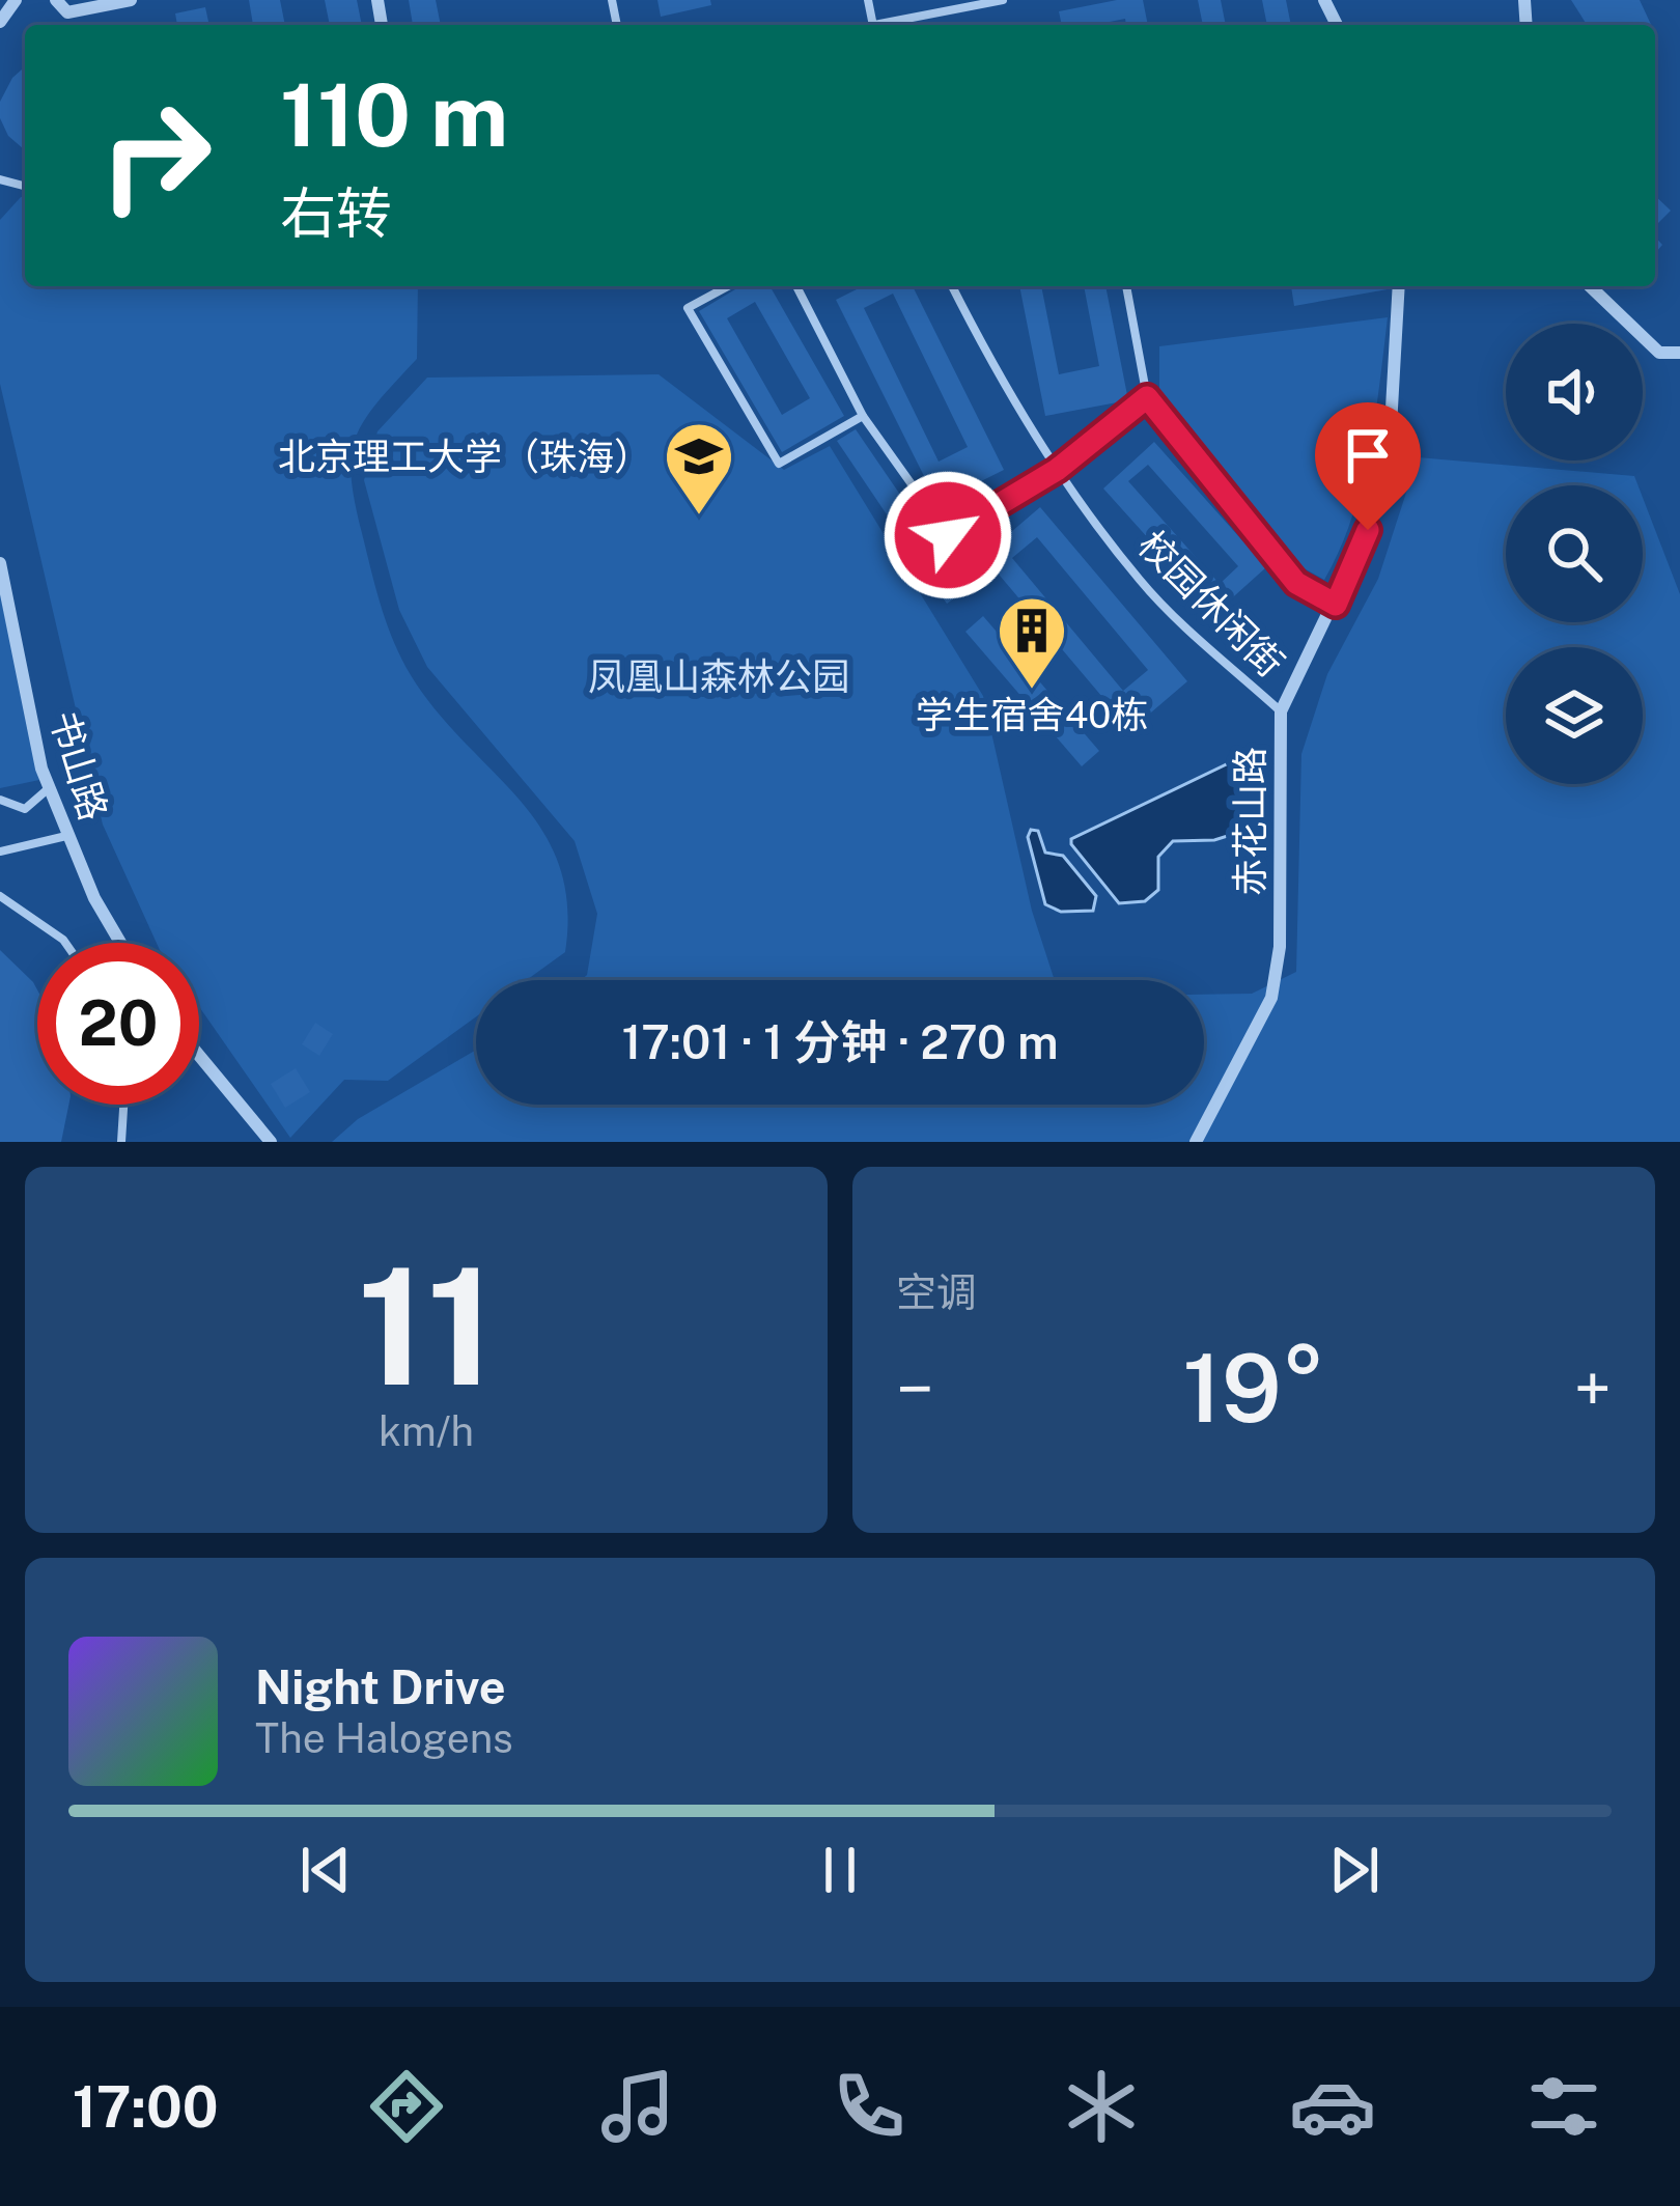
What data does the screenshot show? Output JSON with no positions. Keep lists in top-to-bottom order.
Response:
{
  "streets": {
    "street": ["书山路", "赤花山路"],
    "lane": ["校园休闲街"]
  },
  "crossings": [
    ["校园休闲街", "赤花山路"]
  ],
  "parks": ["凤凰山森林公园"],
  "places": {
    "school or university": ["北京理工大学（珠海）"],
    "building": ["学生宿舍40栋"]
  },
  "page": {
    "turn": ["110 m", "右转"],
    "limit": "20",
    "trip": "17:01 · 1 分钟 · 270 m",
    "tile": [
      ["11", "km/h"],
      "空调"
    ],
    "heat": ["−", "19°", "+"],
    "song": ["Night Drive", "The Halogens"],
    "tabs": "17:00"
  }
}
